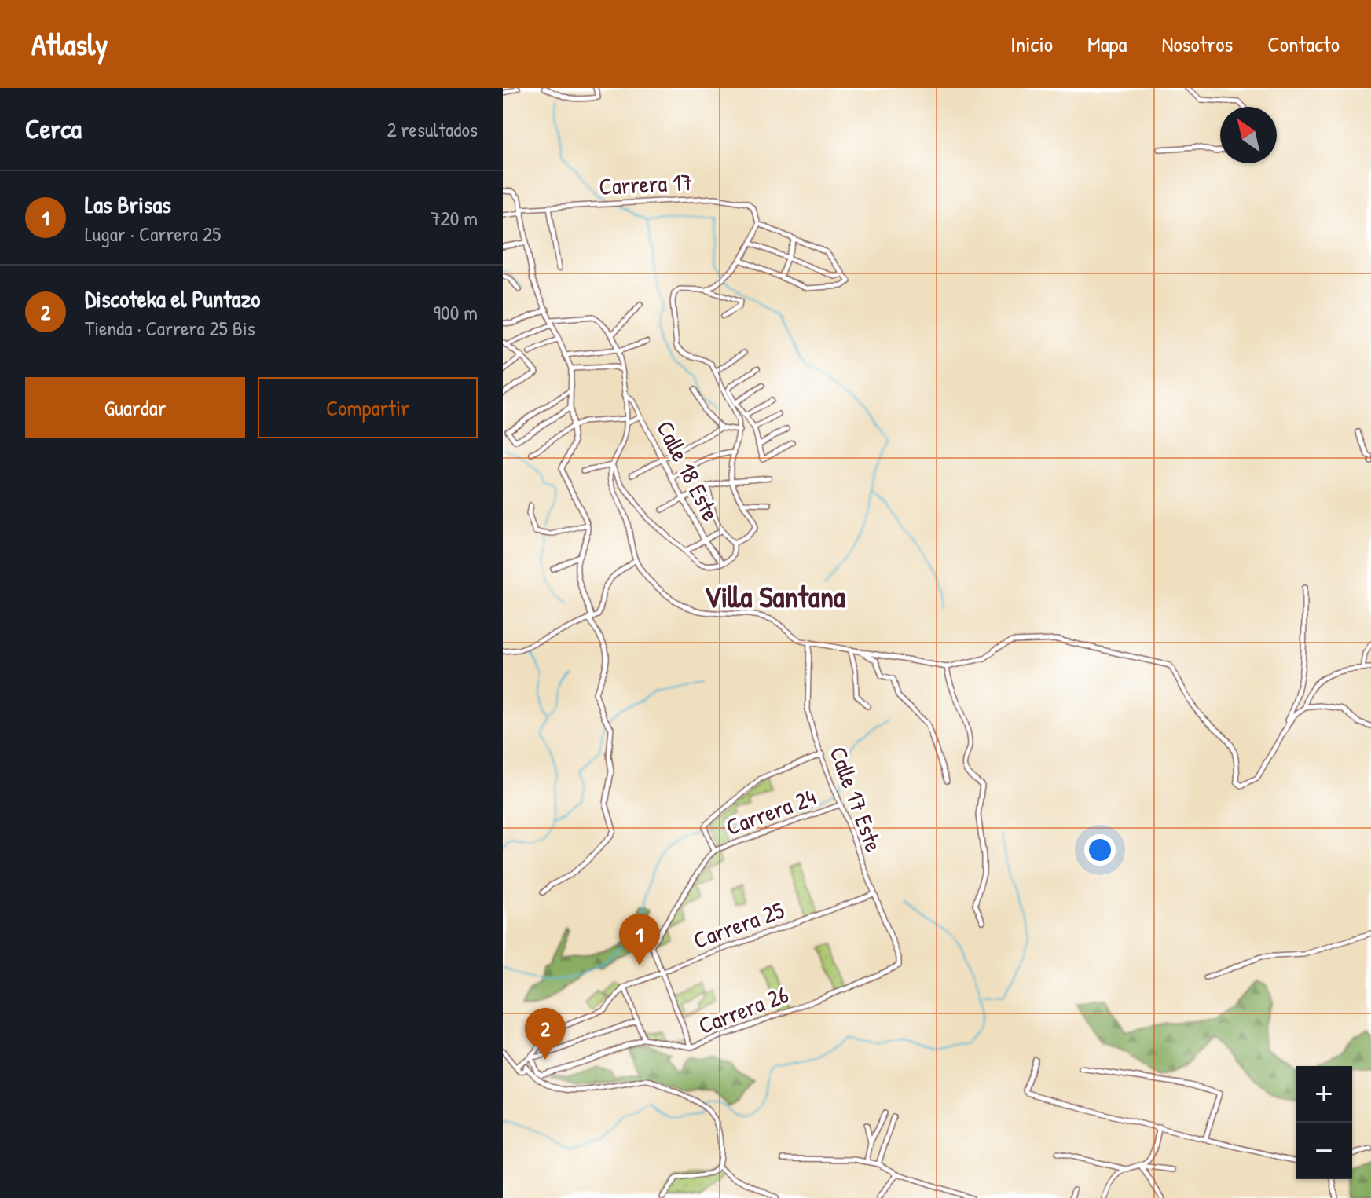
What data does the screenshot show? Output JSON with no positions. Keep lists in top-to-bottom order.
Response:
{
  "streets": {
    "street": [
      "Carrera 17",
      "Calle 18 Este",
      "Calle 17 Este",
      "Carrera 24",
      "Carrera 25",
      "Carrera 26"
    ]
  },
  "crossings": [
    ["Calle 17 Este", "Carrera 24"],
    ["Calle 17 Este", "Carrera 25"],
    ["Calle 17 Este", "Carrera 26"]
  ],
  "districts": ["Villa Santana"],
  "north": "top left",
  "page": {
    "header": "Atlasly",
    "nav": [
      "Inicio",
      "Mapa",
      "Nosotros",
      "Contacto"
    ],
    "heading": ["Cerca", "2 resultados"],
    "list": [
      {
        "mark": "1",
        "name": "Las Brisas",
        "note": "Lugar · Carrera 25",
        "value": "720 m"
      },
      {
        "mark": "2",
        "name": "Discoteka el Puntazo",
        "note": "Tienda · Carrera 25 Bis",
        "value": "900 m"
      }
    ],
    "buttons": ["Guardar", "Compartir"],
    "pins": ["1", "2"],
    "map_buttons": ["+", "−"]
  }
}
